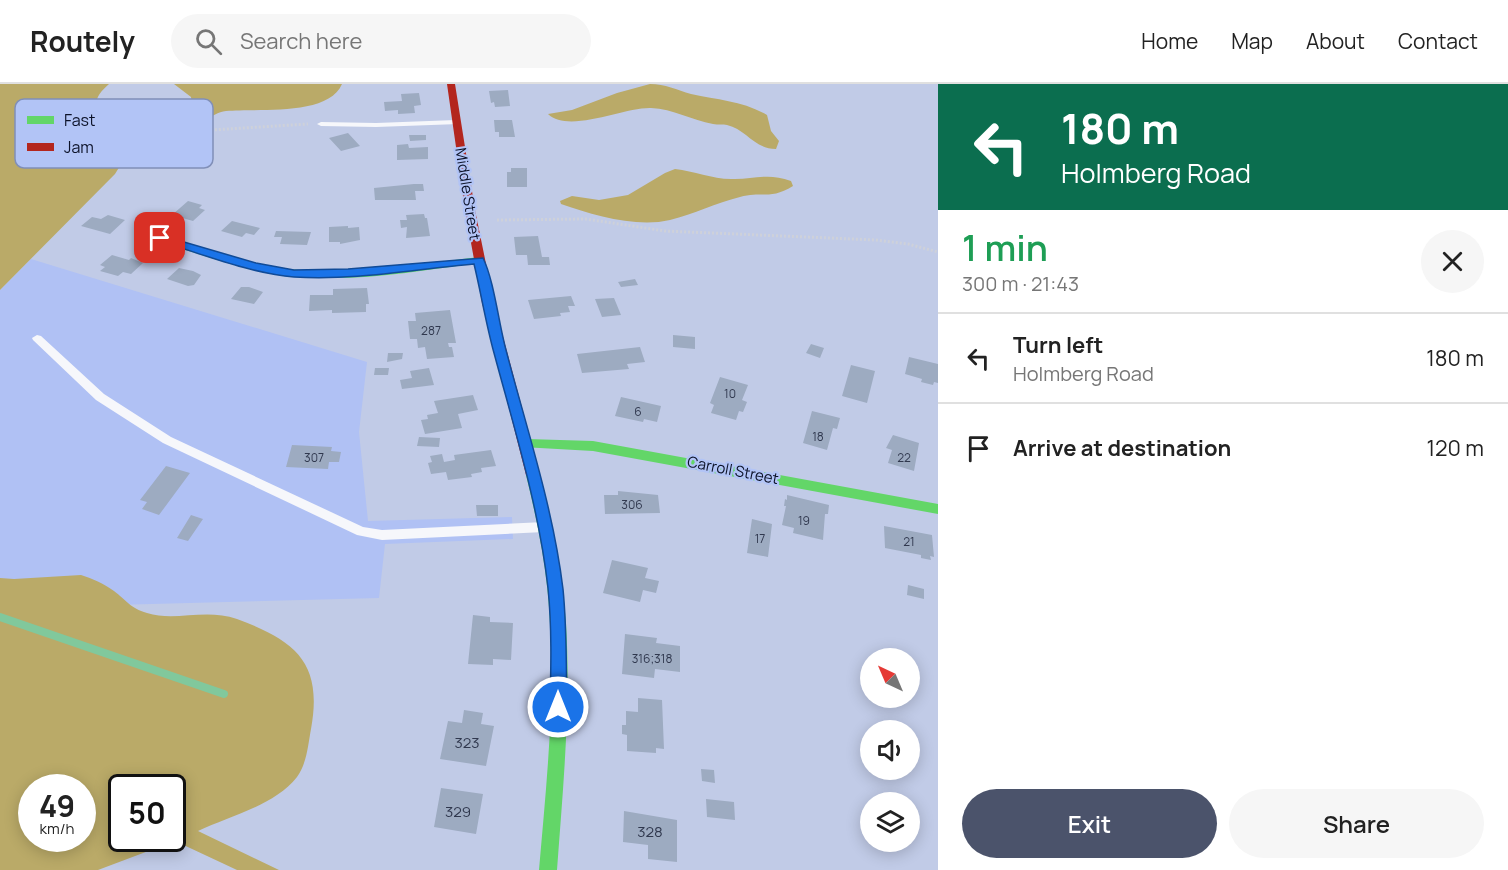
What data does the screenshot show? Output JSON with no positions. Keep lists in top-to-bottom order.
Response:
{
  "streets": {
    "main road": ["Middle Street", "Carroll Street"]
  },
  "crossings": [
    ["Middle Street", "Carroll Street"]
  ],
  "house_numbers": [
    "287",
    "10",
    "6",
    "18",
    "307",
    "22",
    "306",
    "19",
    "17",
    "21",
    "316;318",
    "323",
    "329",
    "328"
  ],
  "legend": ["Fast", "Jam"],
  "north": "top left",
  "page": {
    "header": "Routely",
    "search": "Search here",
    "nav": [
      "Home",
      "Map",
      "About",
      "Contact"
    ],
    "turn": ["180 m", "Holmberg Road"],
    "heading": ["1 min", "300 m · 21:43"],
    "list": [
      {
        "name": "Turn left",
        "note": "Holmberg Road",
        "value": "180 m"
      },
      {
        "name": "Arrive at destination",
        "value": "120 m"
      }
    ],
    "speed": "49 km/h",
    "limit": "50",
    "buttons": ["Exit", "Share"]
  }
}
